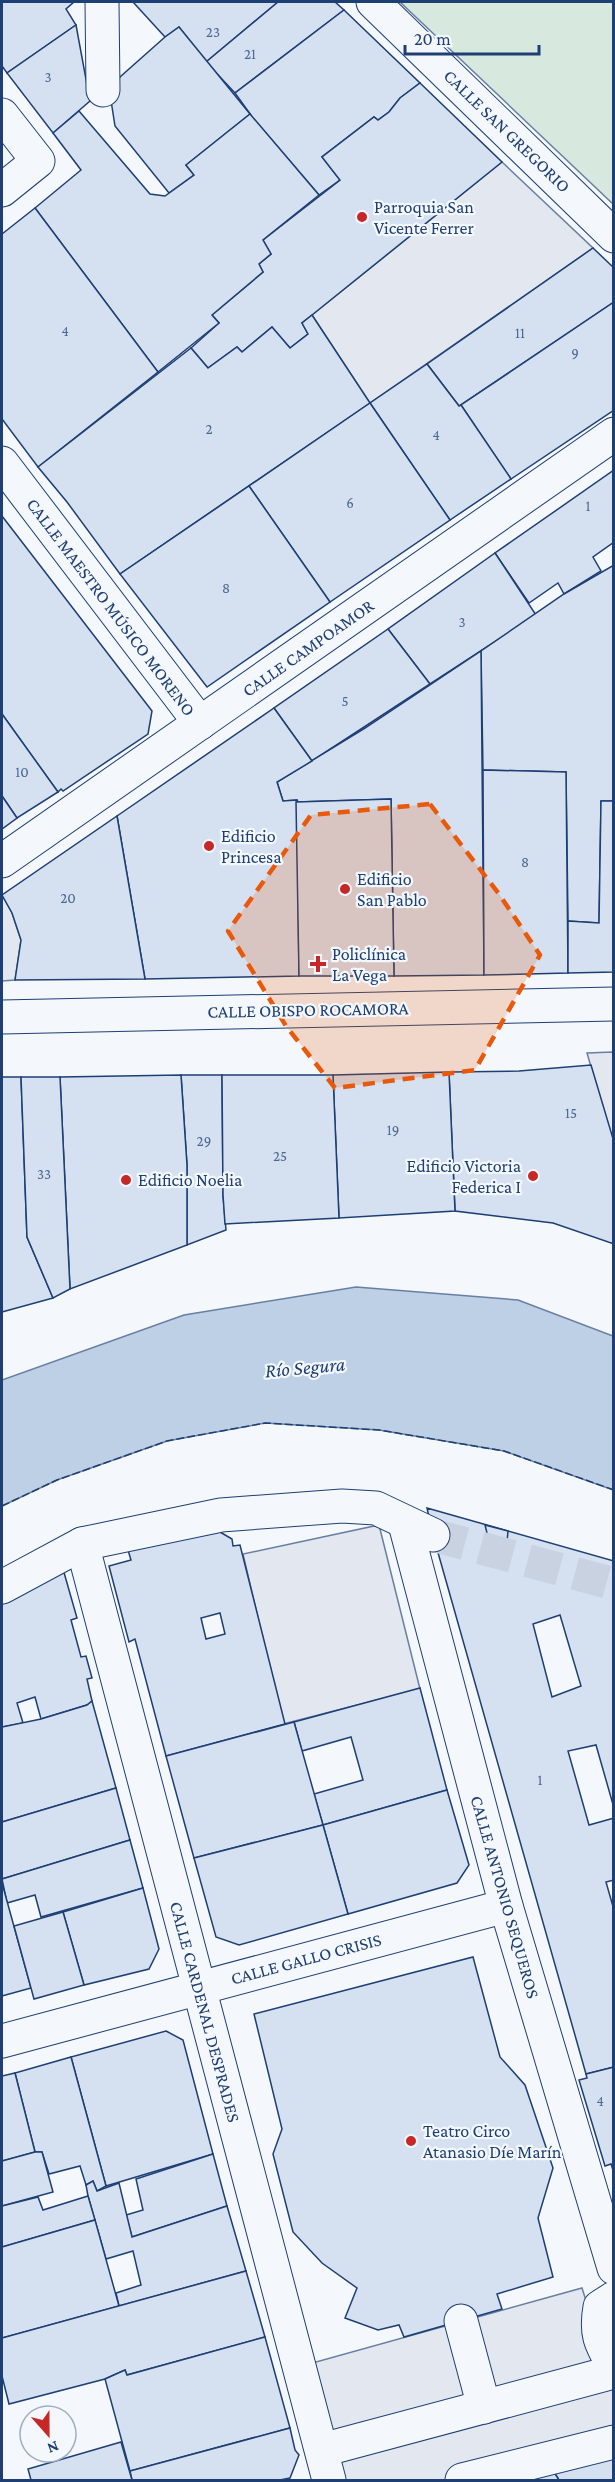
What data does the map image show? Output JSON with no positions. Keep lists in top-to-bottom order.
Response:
{
  "streets": {
    "street": [
      "CALLE SAN GREGORIO",
      "CALLE MAESTRO MÚSICO MORENO",
      "CALLE CAMPOAMOR",
      "CALLE OBISPO ROCAMORA",
      "CALLE ANTONIO SEQUEROS",
      "CALLE GALLO CRISIS",
      "CALLE CARDENAL DESPRADES"
    ]
  },
  "crossings": [
    ["CALLE MAESTRO MÚSICO MORENO", "CALLE CAMPOAMOR"],
    ["CALLE ANTONIO SEQUEROS", "CALLE GALLO CRISIS"],
    ["CALLE ANTONIO SEQUEROS", "CALLE CARDENAL DESPRADES"],
    ["CALLE GALLO CRISIS", "CALLE CARDENAL DESPRADES"]
  ],
  "water": ["Río Segura"],
  "places": {
    "other": [
      "Parroquia San Vicente Ferrer",
      "Edificio Princesa",
      "Edificio San Pablo",
      "Edificio Victoria Federica I",
      "Edificio Noelia",
      "Teatro Circo Atanasio Díe Marín"
    ],
    "health": ["Policlínica La Vega"]
  },
  "house_numbers": [
    "23",
    "21",
    "3",
    "4",
    "11",
    "9",
    "2",
    "4",
    "6",
    "1",
    "8",
    "3",
    "5",
    "10",
    "8",
    "20",
    "15",
    "19",
    "29",
    "25",
    "33",
    "1",
    "4"
  ],
  "scale_bar": "20 m",
  "north": "bottom"
}
